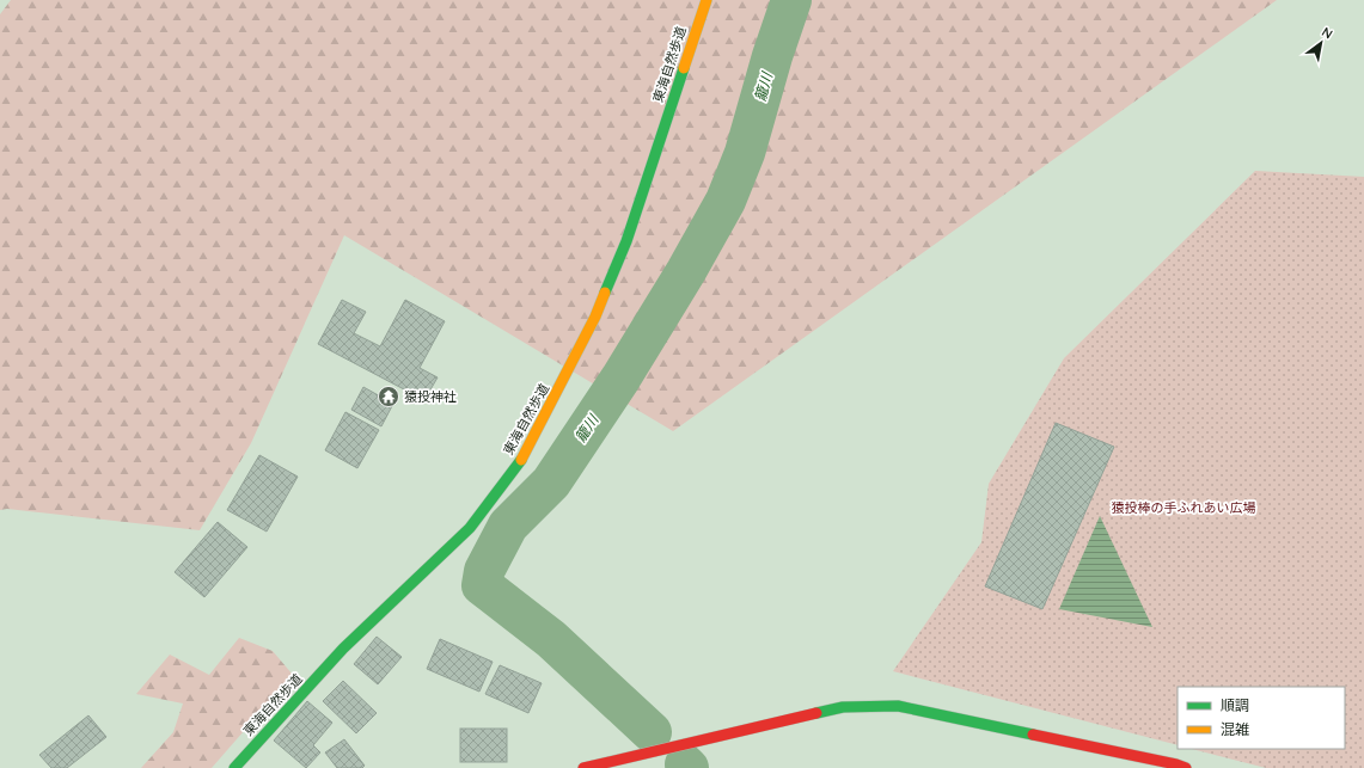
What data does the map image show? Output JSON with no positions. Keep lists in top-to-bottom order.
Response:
{
  "streets": {
    "street": ["東海自然歩道"]
  },
  "water": ["籠川"],
  "parks": ["猿投棒の手ふれあい広場"],
  "places": {
    "temple": ["猿投神社"]
  },
  "legend": ["順調", "混雑"],
  "north": "top right"
}
